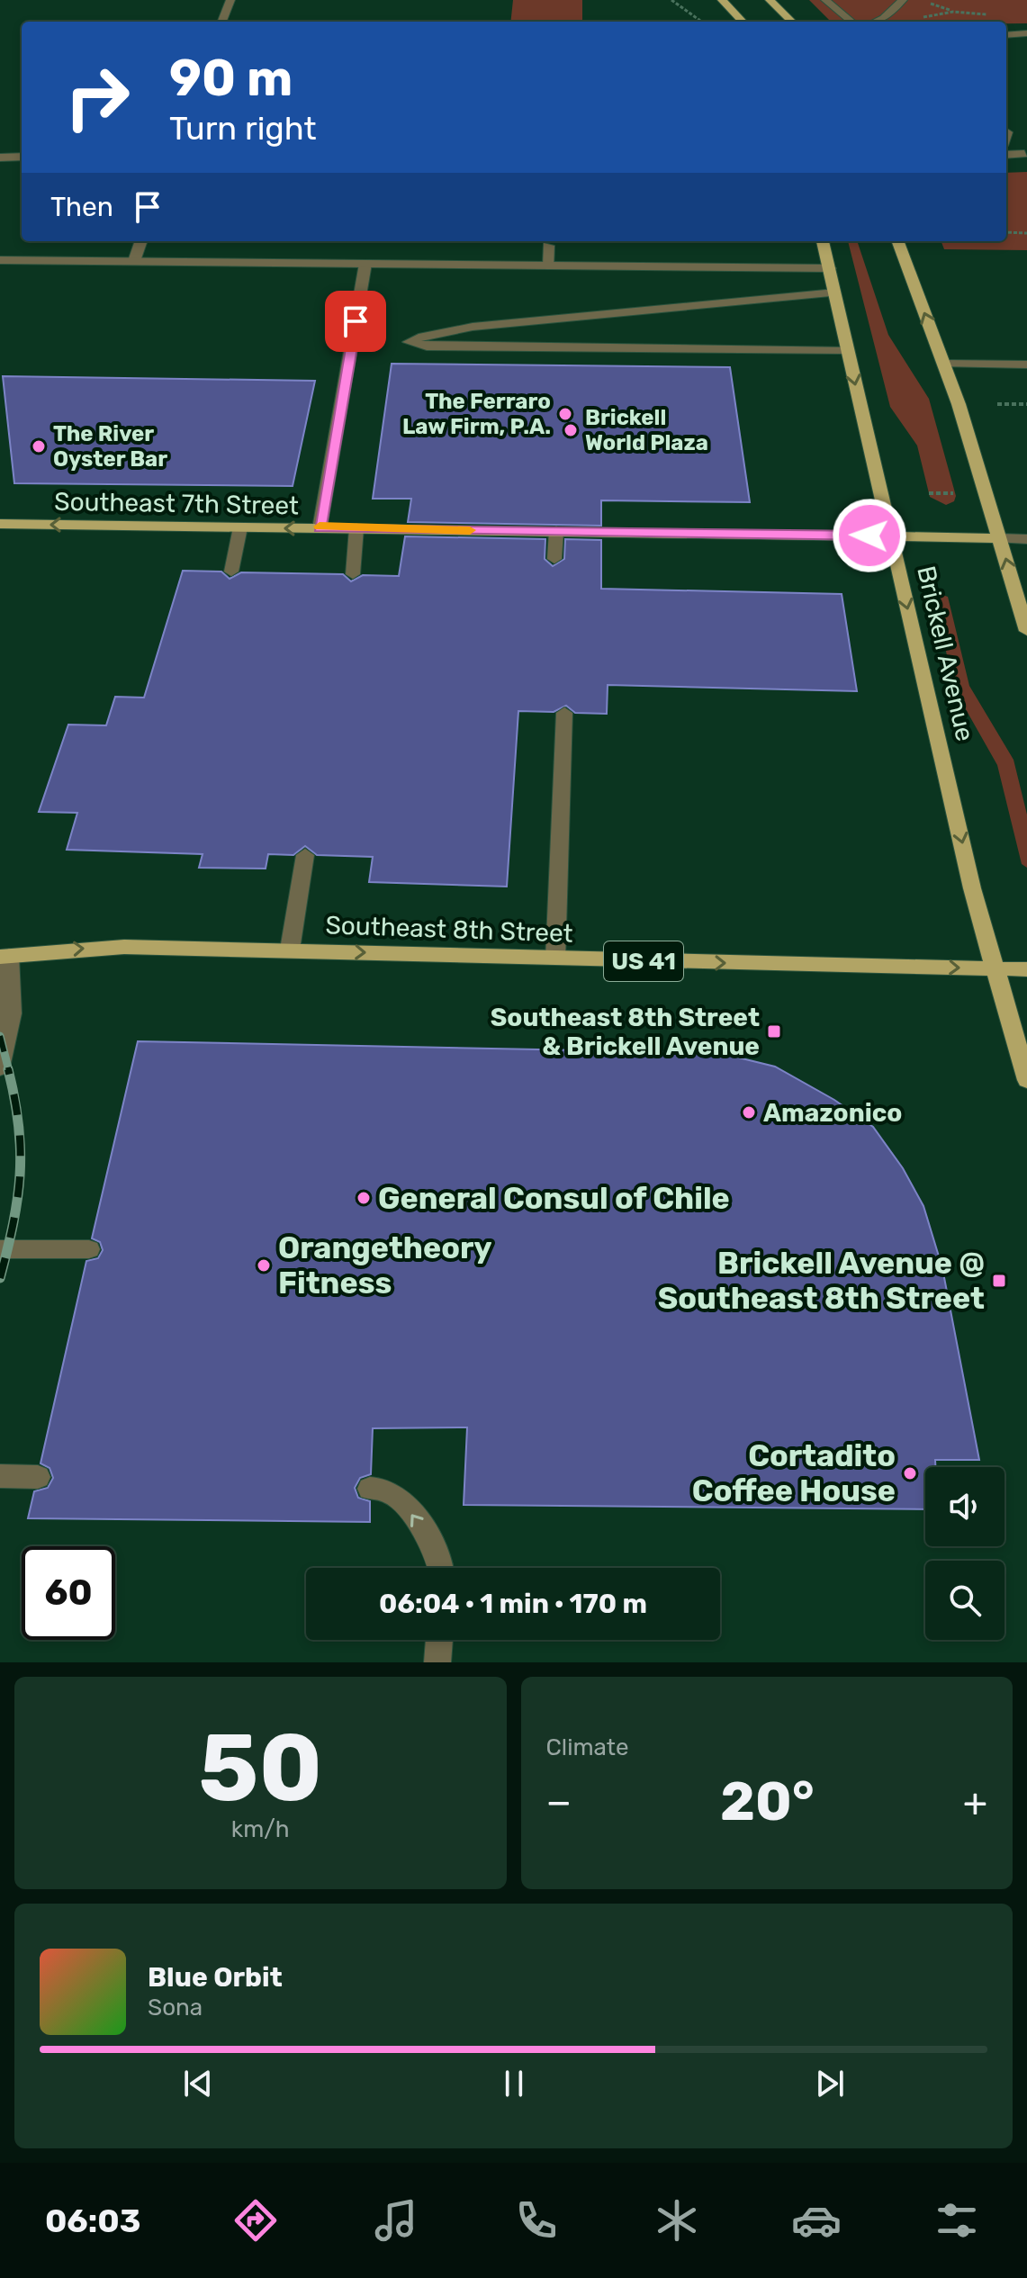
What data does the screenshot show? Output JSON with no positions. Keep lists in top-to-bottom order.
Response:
{
  "streets": {
    "main road": [
      "Southeast 7th Street",
      "Brickell Avenue",
      "Southeast 8th Street",
      "US 41"
    ]
  },
  "crossings": [
    ["Southeast 7th Street", "Brickell Avenue"],
    ["Brickell Avenue", "Southeast 8th Street"]
  ],
  "one_way": ["Southeast 8th Street"],
  "places": {
    "other": [
      "The Ferraro Law Firm, P.A.",
      "Brickell World Plaza",
      "The River Oyster Bar",
      "Amazonico",
      "General Consul of Chile",
      "Orangetheory Fitness",
      "Cortadito Coffee House"
    ],
    "transit": ["Southeast 8th Street & Brickell Avenue", "Brickell Avenue @ Southeast 8th Street"]
  },
  "page": {
    "turn": ["90 m", "Turn right"],
    "then": "Then",
    "limit": "60",
    "trip": "06:04 · 1 min · 170 m",
    "tile": [
      ["50", "km/h"],
      "Climate"
    ],
    "heat": ["−", "20°", "+"],
    "song": ["Blue Orbit", "Sona"],
    "tabs": "06:03"
  }
}
